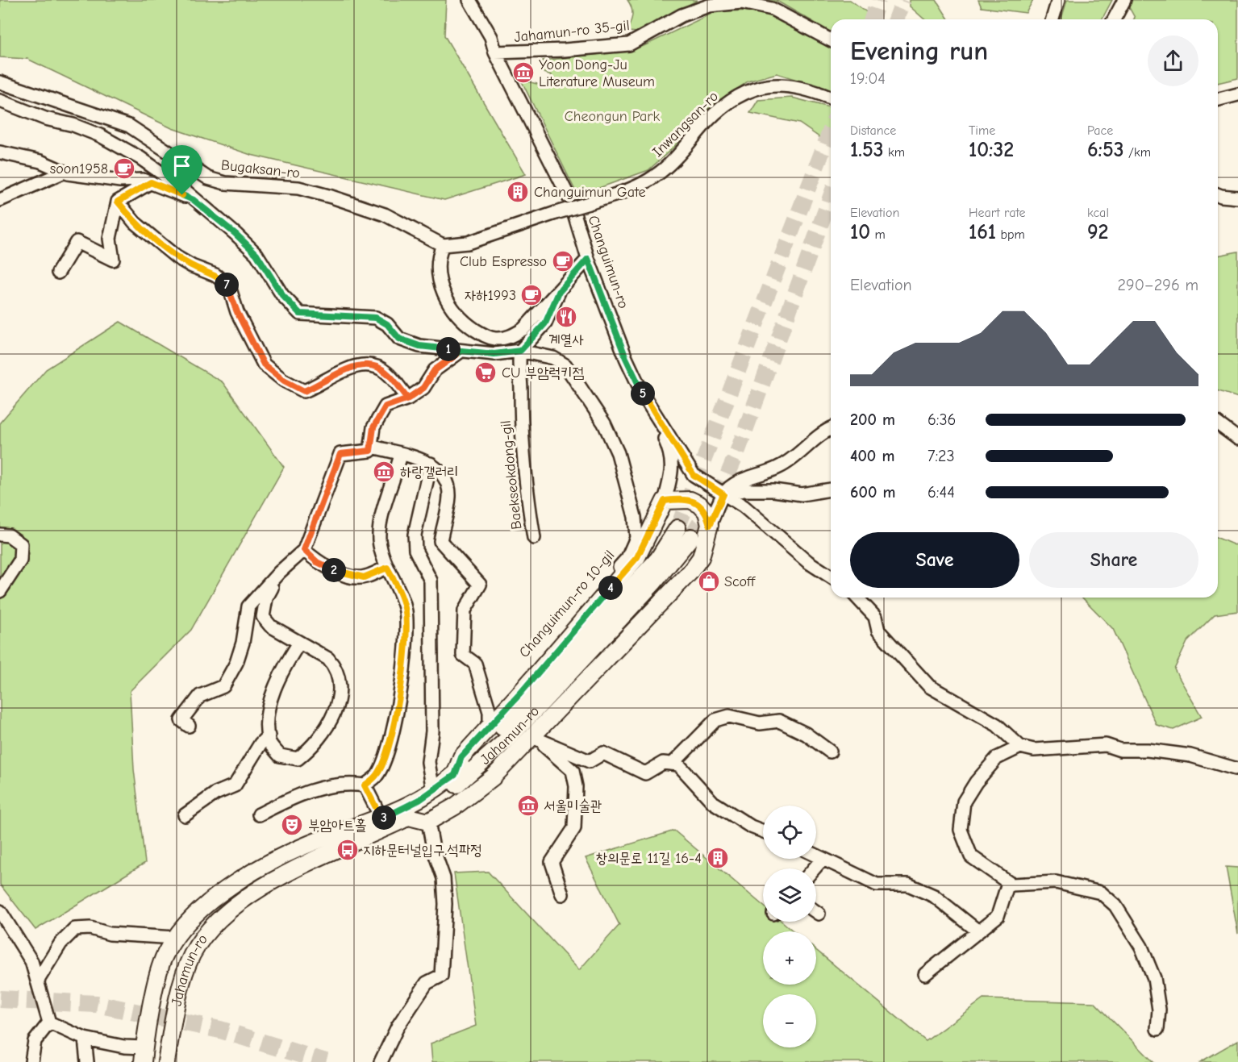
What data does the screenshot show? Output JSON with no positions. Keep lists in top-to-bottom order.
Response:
{
  "streets": {
    "main road": ["Jahamun-ro"],
    "street": [
      "Jahamun-ro 35-gil",
      "Inwangsan-ro",
      "Bugaksan-ro",
      "Changuimun-ro",
      "Baekseokdong-gil",
      "Changuimun-ro 10-gil"
    ]
  },
  "crossings": [
    ["Jahamun-ro 35-gil", "Changuimun-ro"],
    ["Inwangsan-ro", "Bugaksan-ro"],
    ["Baekseokdong-gil", "Changuimun-ro 10-gil"]
  ],
  "parks": ["Cheongun Park"],
  "places": {
    "museum": ["Yoon Dong-Ju Literature Museum", "하랑갤러리", "서울미술관"],
    "cafe": ["soon1958", "Club Espresso", "자하1993"],
    "building": ["Changuimun Gate", "창의문로 11길 16-4"],
    "restaurant": ["계열사"],
    "supermarket": ["CU 부암럭키점"],
    "shop": ["Scoff"],
    "theatre": ["부암아트홀"],
    "bus stop": ["지하문터널입구.석파정"]
  },
  "page": {
    "heading": ["Evening run", "19:04"],
    "stats": [
      ["Distance", "1.53 km"],
      ["Time", "10:32"],
      ["Pace", "6:53 /km"],
      ["Elevation", "10 m"],
      ["Heart rate", "161 bpm"],
      ["kcal", "92"]
    ],
    "chart": ["Elevation", "290–296 m"],
    "pins": [
      "7",
      "1",
      "5",
      "2",
      "4",
      "3"
    ],
    "list": [
      {
        "name": "200 m",
        "note": "6:36"
      },
      {
        "name": "400 m",
        "note": "7:23"
      },
      {
        "name": "600 m",
        "note": "6:44"
      }
    ],
    "buttons": ["Save", "Share"],
    "map_buttons": ["+", "−"]
  }
}
